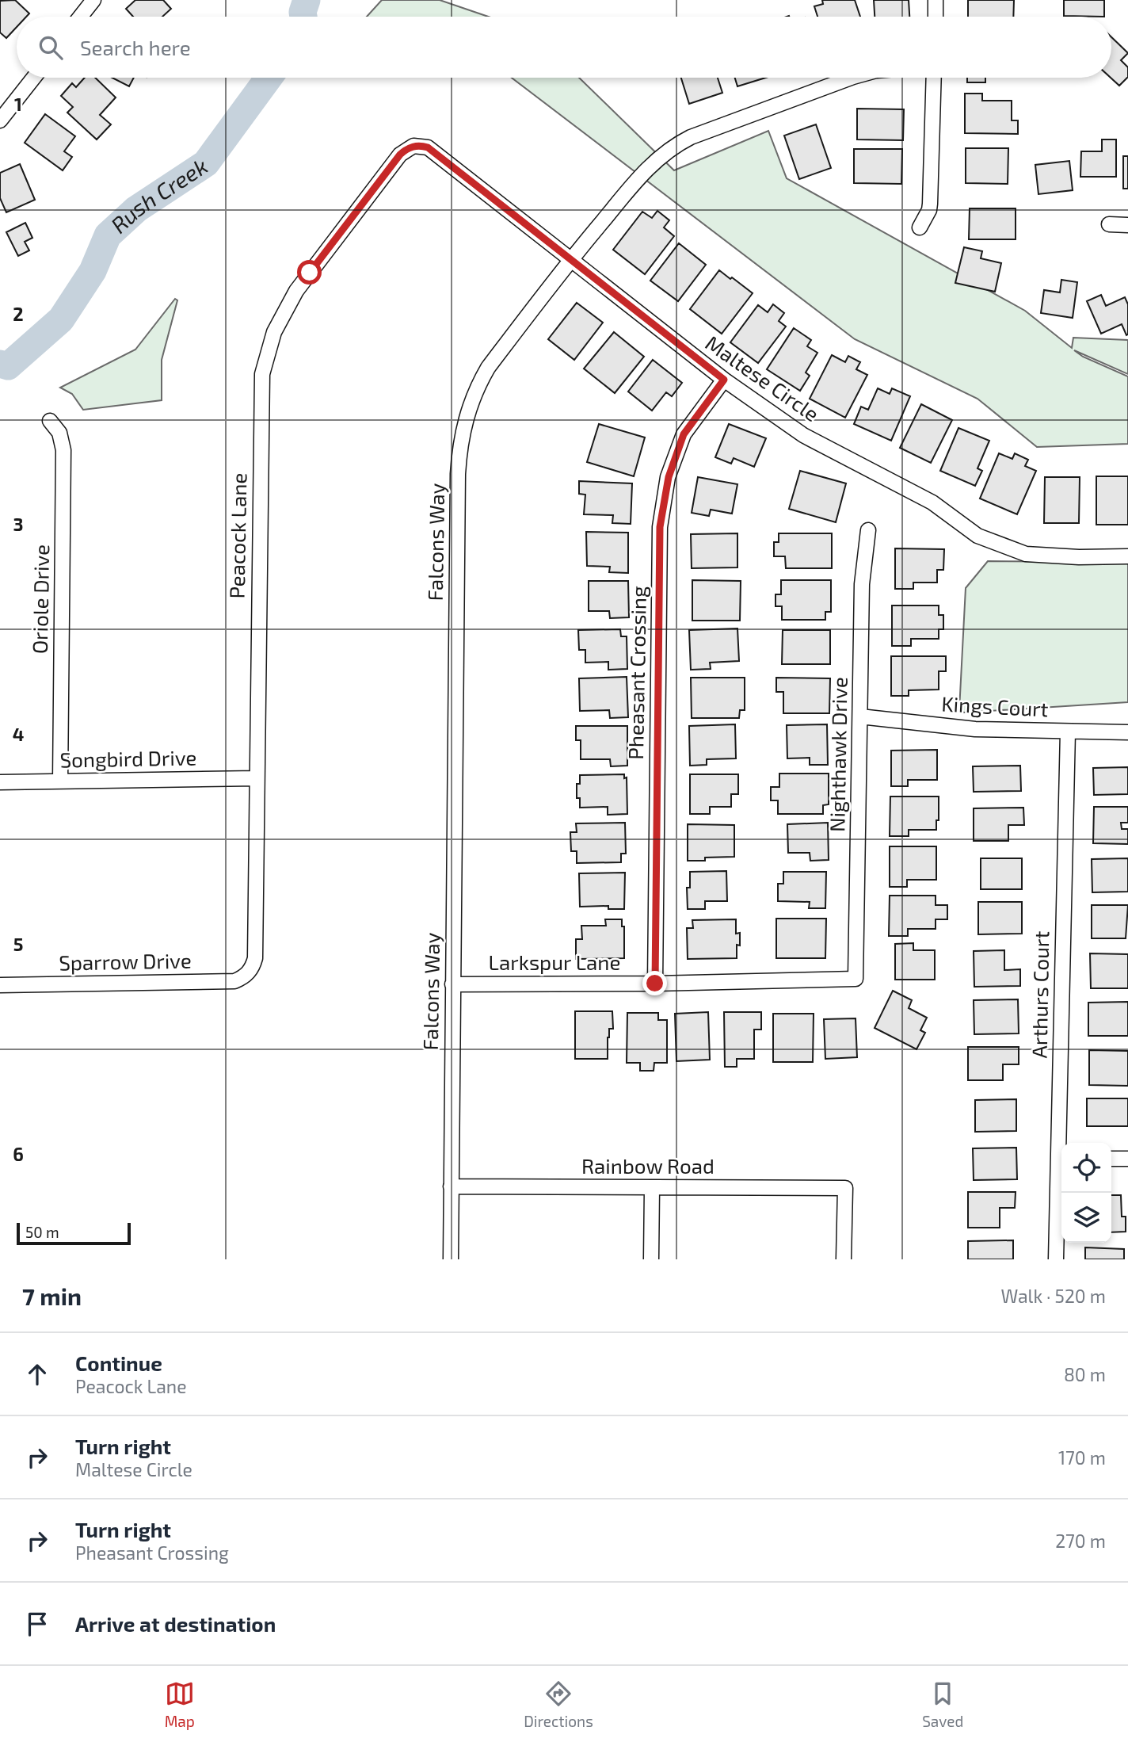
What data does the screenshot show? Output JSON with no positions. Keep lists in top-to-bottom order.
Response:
{
  "streets": {
    "street": [
      "Maltese Circle",
      "Peacock Lane",
      "Falcons Way",
      "Oriole Drive",
      "Pheasant Crossing",
      "Kings Court",
      "Nighthawk Drive",
      "Songbird Drive",
      "Sparrow Drive",
      "Larkspur Lane",
      "Arthurs Court",
      "Rainbow Road"
    ]
  },
  "crossings": [
    ["Maltese Circle", "Peacock Lane"],
    ["Maltese Circle", "Falcons Way"],
    ["Maltese Circle", "Pheasant Crossing"],
    ["Peacock Lane", "Songbird Drive"],
    ["Peacock Lane", "Sparrow Drive"],
    ["Falcons Way", "Larkspur Lane"],
    ["Falcons Way", "Rainbow Road"],
    ["Oriole Drive", "Songbird Drive"],
    ["Pheasant Crossing", "Larkspur Lane"],
    ["Kings Court", "Nighthawk Drive"],
    ["Kings Court", "Arthurs Court"],
    ["Nighthawk Drive", "Larkspur Lane"]
  ],
  "water": ["Rush Creek"],
  "scale_bar": "50 m",
  "page": {
    "search": "Search here",
    "scale": "50 m",
    "heading": ["7 min", "Walk · 520 m"],
    "list": [
      ["Continue", "Peacock Lane", "80 m"],
      ["Turn right", "Maltese Circle", "170 m"],
      ["Turn right", "Pheasant Crossing", "270 m"],
      "Arrive at destination"
    ],
    "nav": ["Map", "Directions", "Saved"]
  },
  "grid": {
    "rows": [
      "1",
      "2",
      "3",
      "4",
      "5",
      "6"
    ]
  }
}
